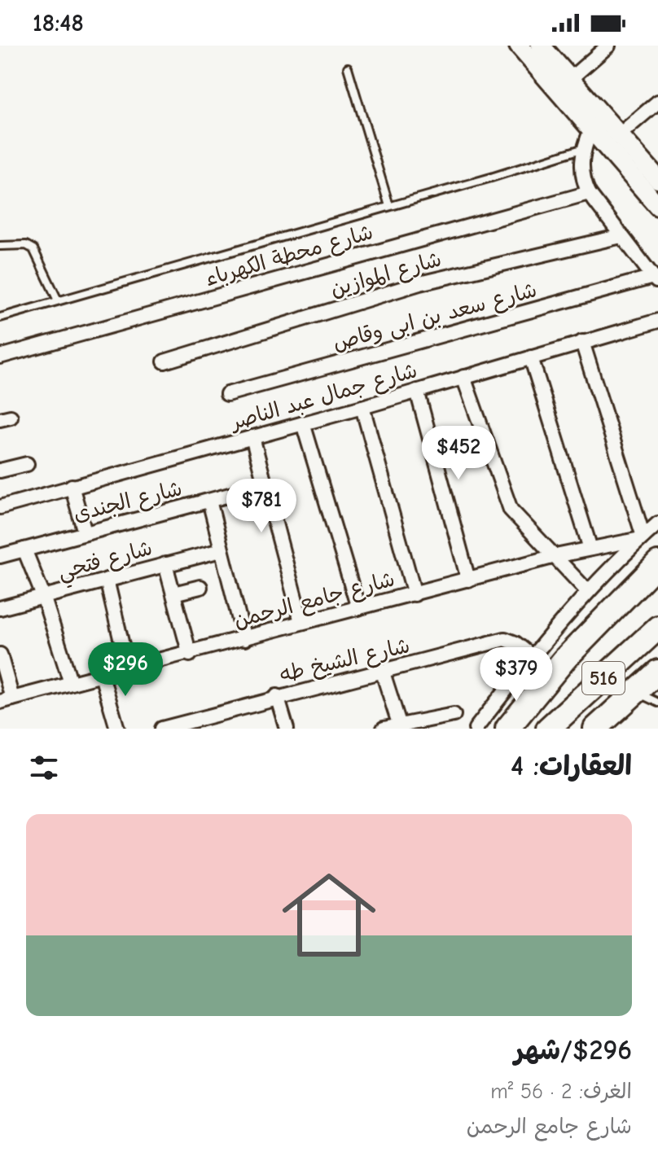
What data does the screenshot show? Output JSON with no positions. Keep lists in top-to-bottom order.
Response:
{
  "streets": {
    "highway": ["516"],
    "street": [
      "شارع محطة الكهرباء",
      "شارع الموازين",
      "شارع سعد بن ابى وقاص",
      "شارع جمال عبد الناصر",
      "شارع الجندى",
      "شارع فتحي",
      "شارع جامع الرحمن",
      "شارع الشيخ طه"
    ]
  },
  "page": {
    "status": "18:48",
    "price": [
      "$452",
      "$781",
      "$296",
      "$379"
    ],
    "heading": "العقارات: 4",
    "list": [
      {
        "name": "$296/شهر",
        "note": "الغرف: 2 · 56 m² · شارع جامع الرحمن"
      }
    ]
  }
}
